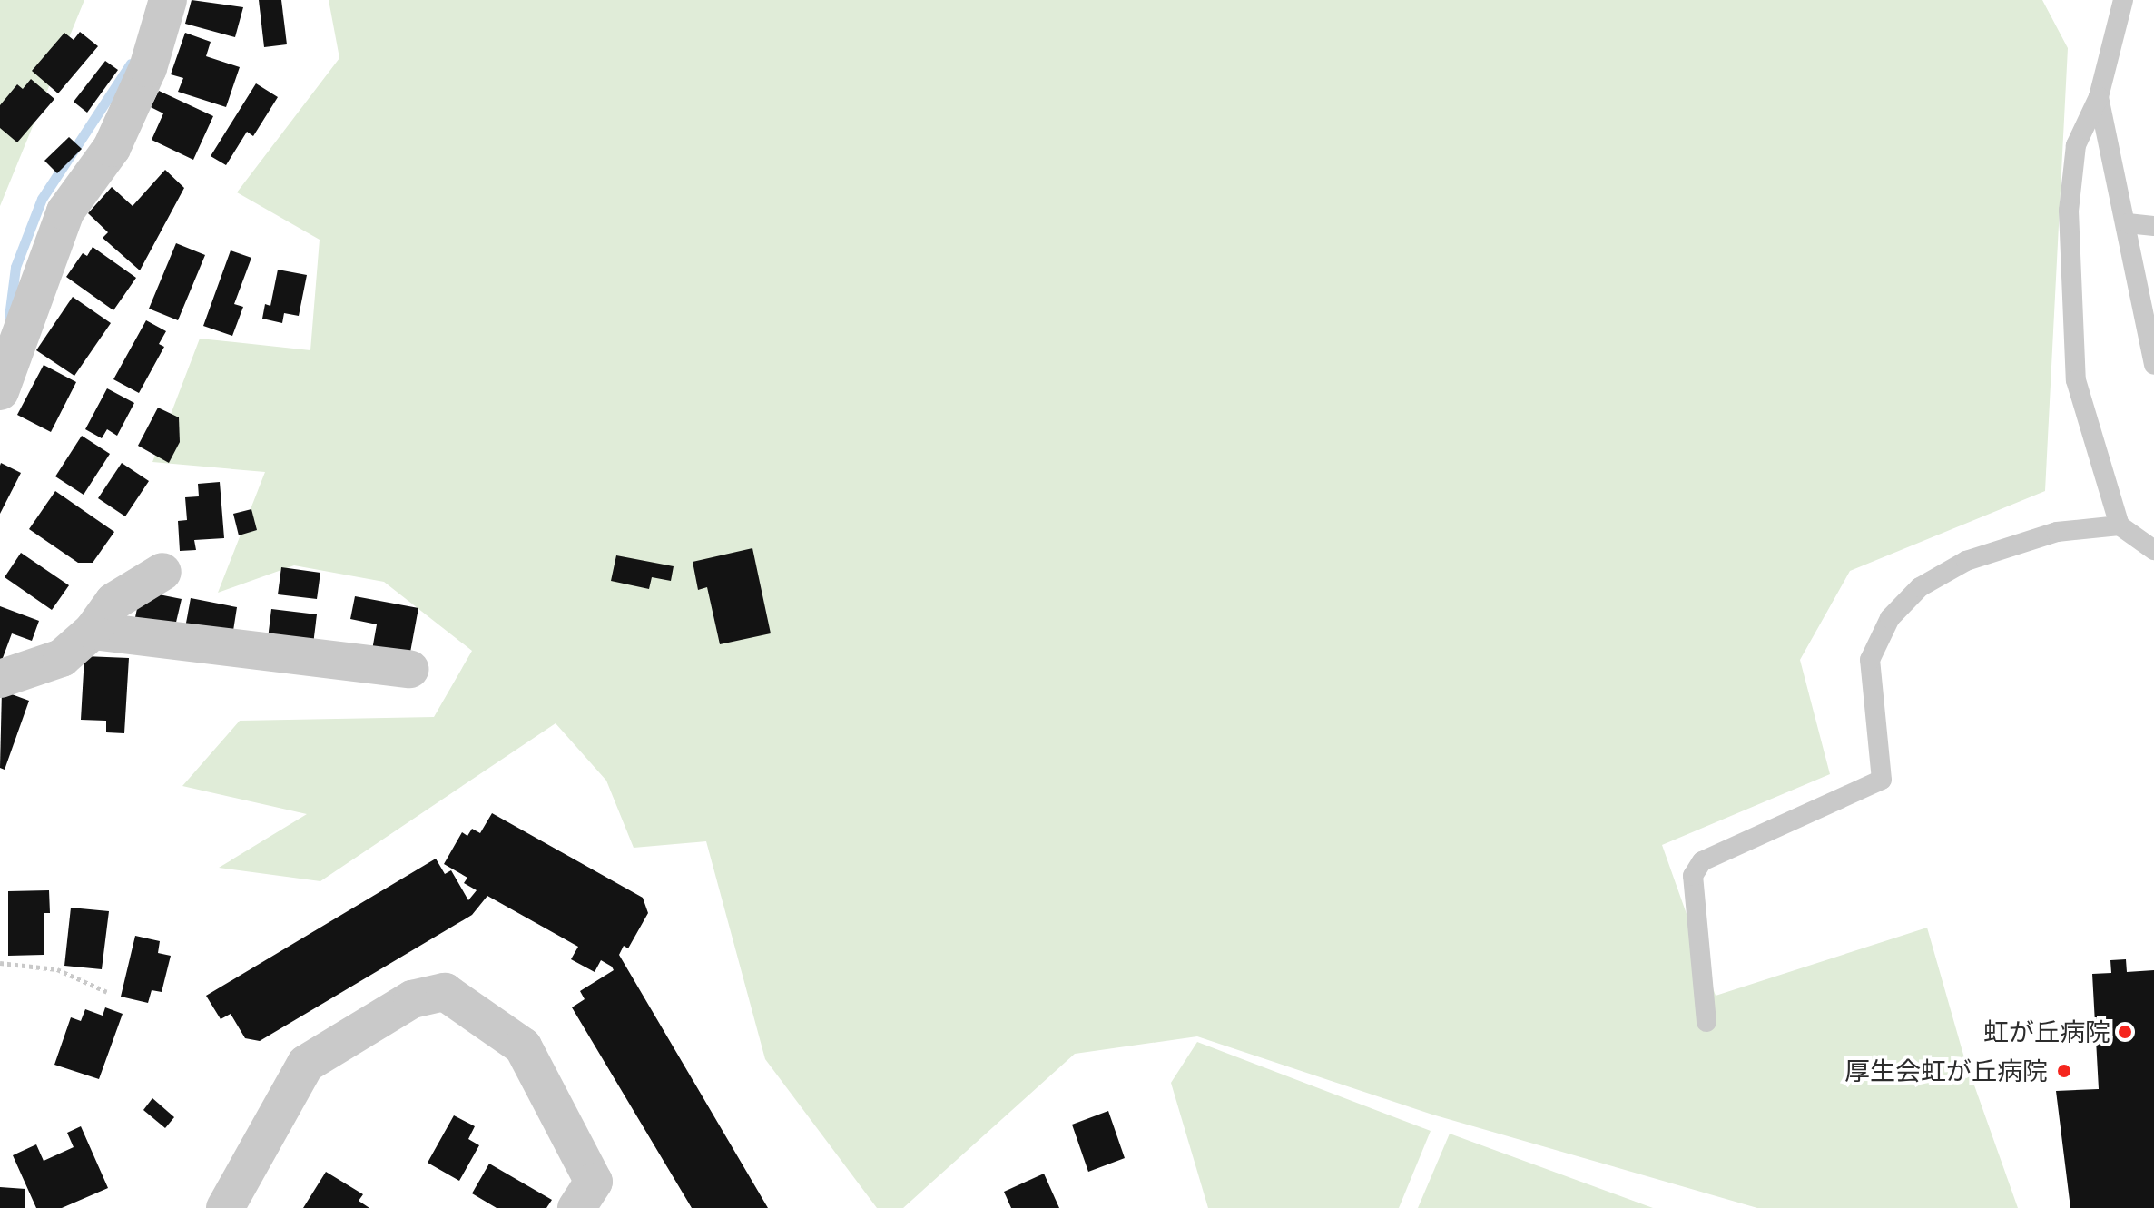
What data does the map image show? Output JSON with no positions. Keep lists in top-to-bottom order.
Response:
{
  "places": ["虹が丘病院", "厚生会虹が丘病院"]
}
